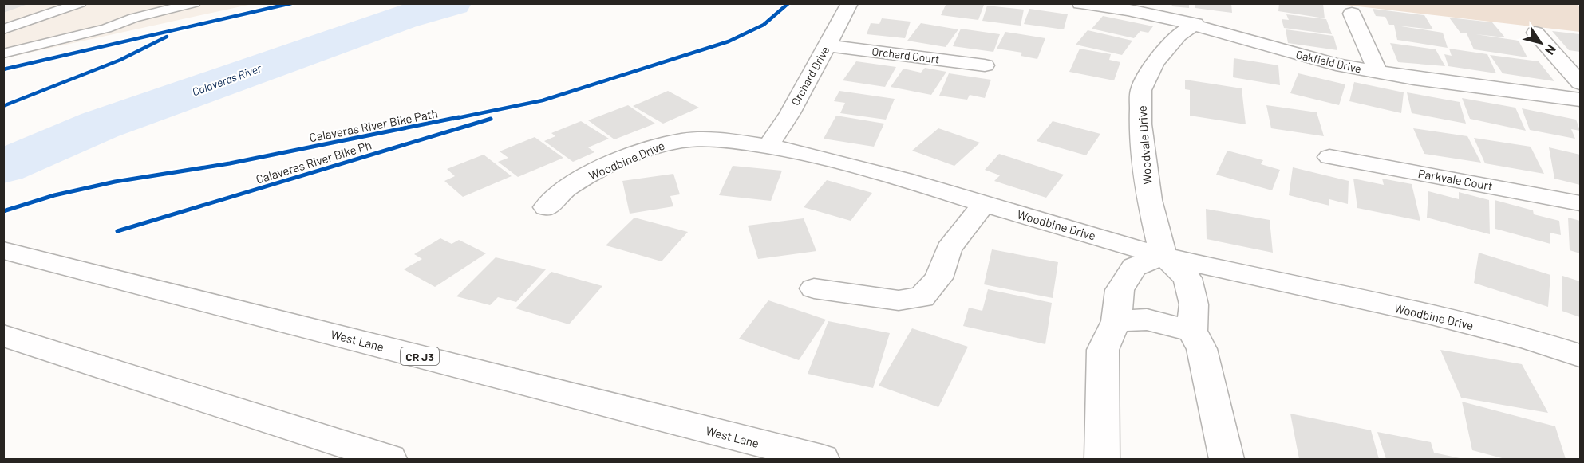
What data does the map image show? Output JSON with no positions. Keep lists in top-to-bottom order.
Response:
{
  "streets": {
    "street": [
      "Orchard Court",
      "Oakfield Drive",
      "Orchard Drive",
      "Woodvale Drive",
      "Woodbine Drive",
      "Parkvale Court",
      "West Lane",
      "CR J3"
    ],
    "cycle path": ["Calaveras River Bike Path", "Calaveras River Bike Ph"]
  },
  "crossings": [
    ["Orchard Court", "Orchard Drive"],
    ["Oakfield Drive", "Woodvale Drive"],
    ["Orchard Drive", "Woodbine Drive"],
    ["Woodvale Drive", "Woodbine Drive"]
  ],
  "water": ["Calaveras River"],
  "north": "bottom right"
}
